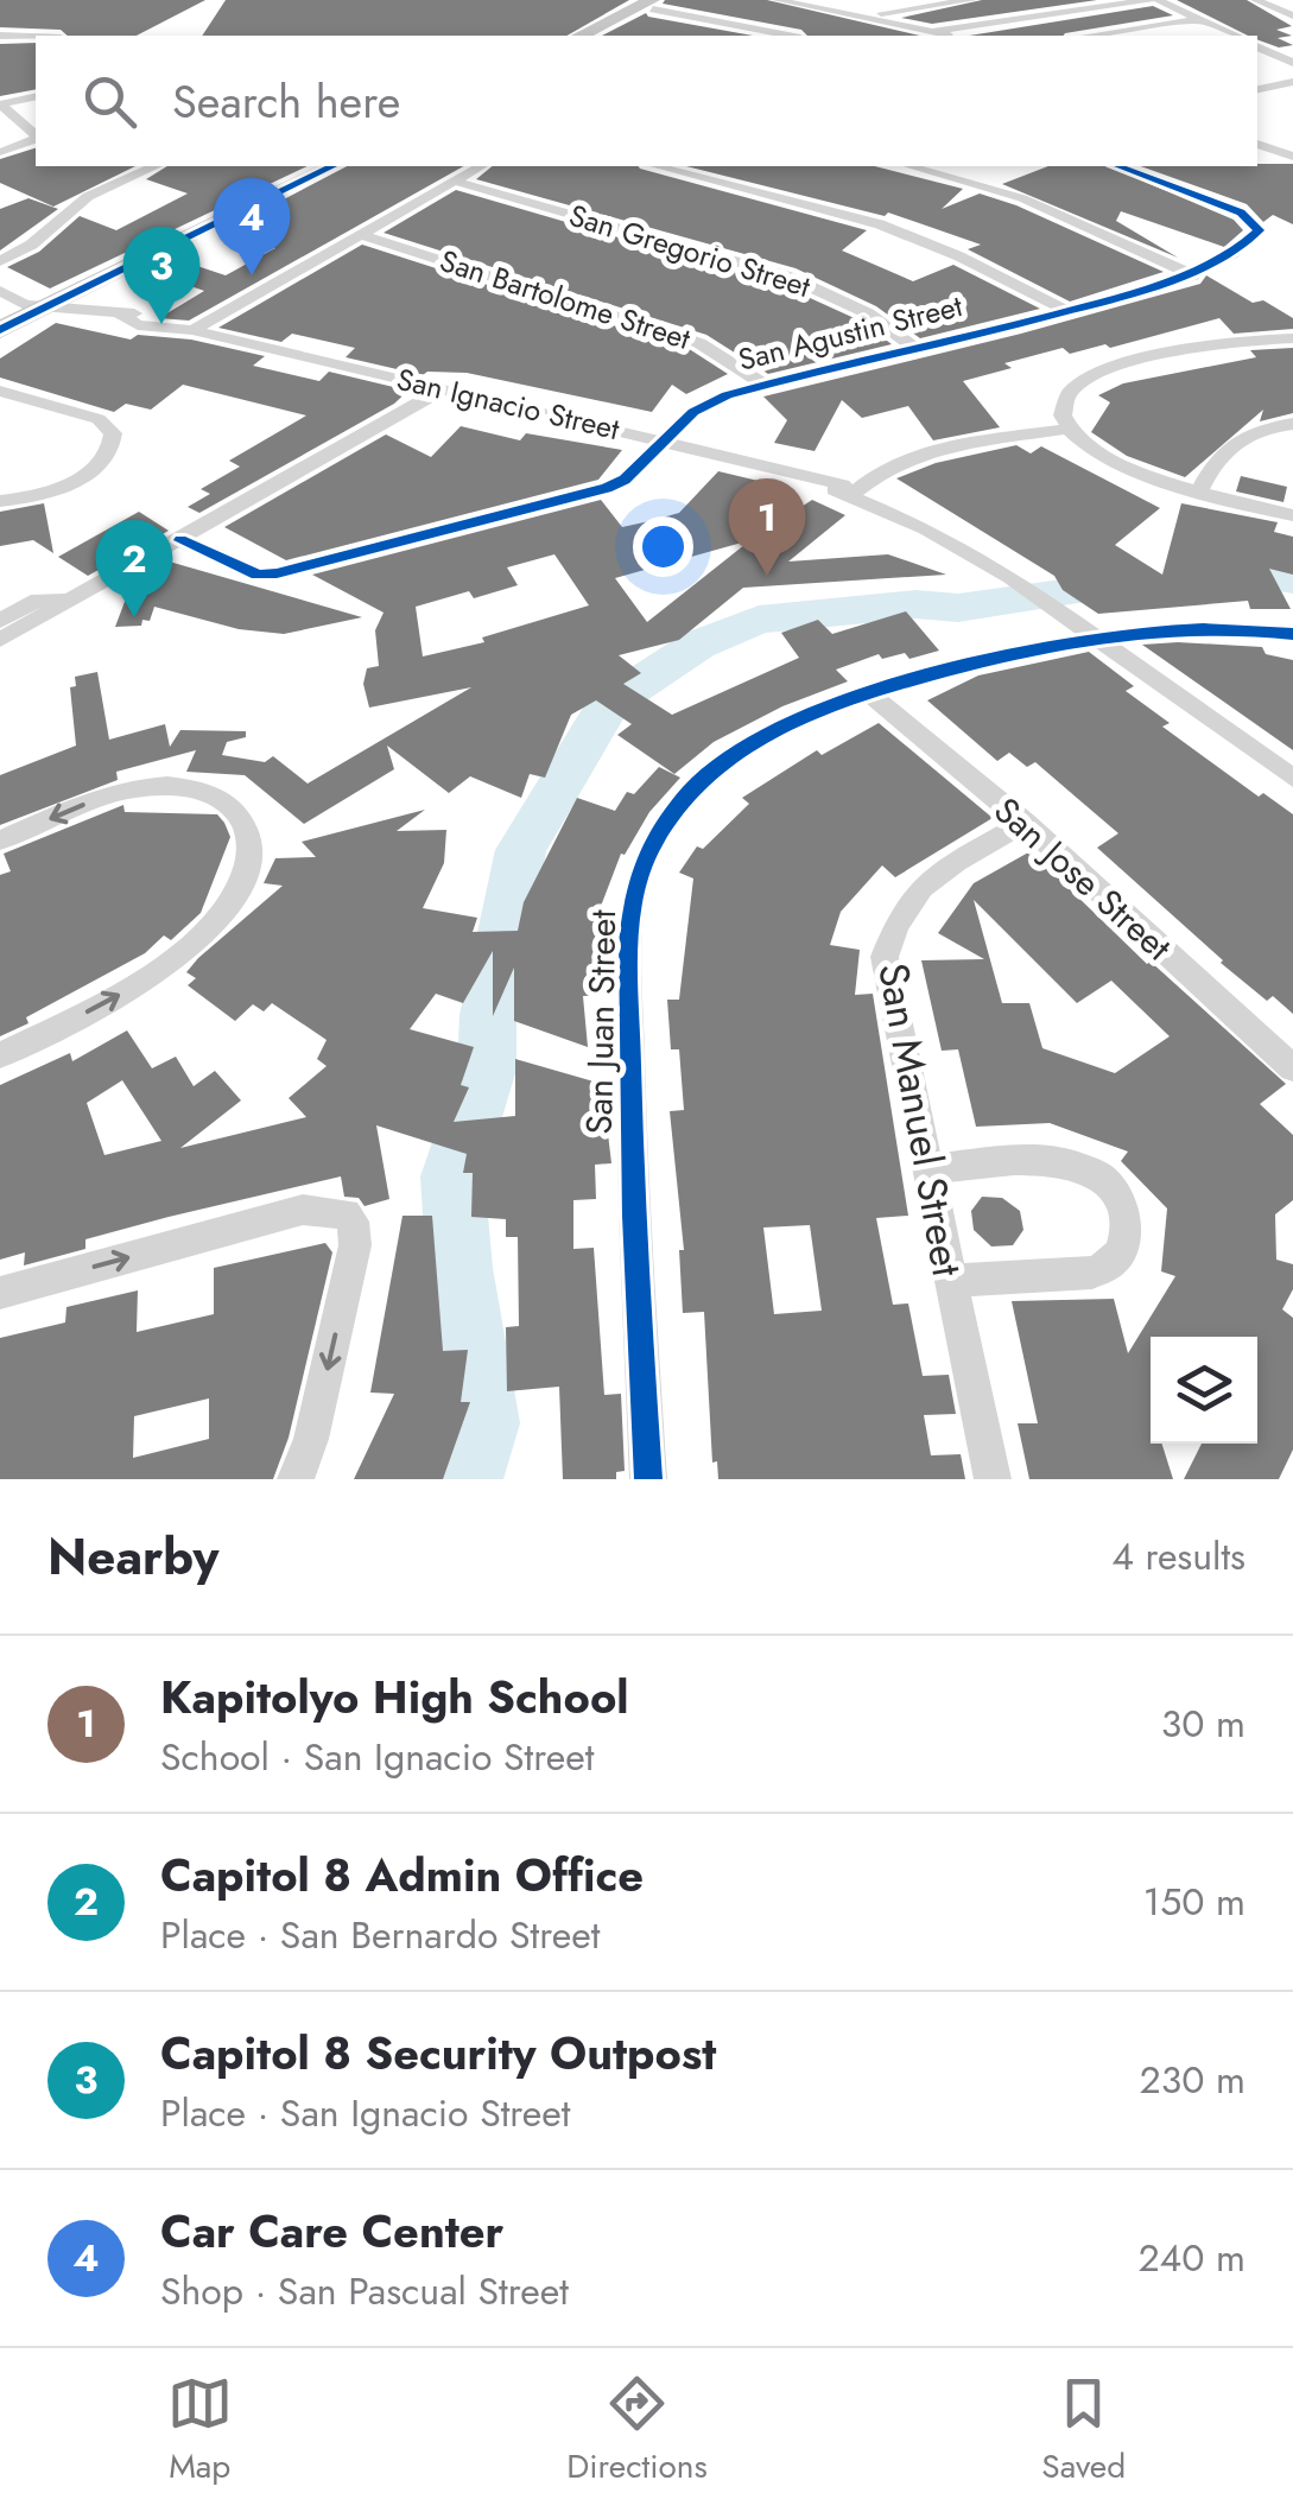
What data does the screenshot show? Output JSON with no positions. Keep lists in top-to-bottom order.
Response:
{
  "streets": {
    "street": [
      "San Gregorio Street",
      "San Bartolome Street",
      "San Agustin Street",
      "San Ignacio Street",
      "San Jose Street",
      "San Juan Street",
      "San Manuel Street"
    ]
  },
  "crossings": [
    ["San Gregorio Street", "San Agustin Street"],
    ["San Bartolome Street", "San Agustin Street"],
    ["San Agustin Street", "San Ignacio Street"],
    ["San Ignacio Street", "San Juan Street"],
    ["San Jose Street", "San Juan Street"],
    ["San Jose Street", "San Manuel Street"]
  ],
  "page": {
    "search": "Search here",
    "pins": [
      "4",
      "3",
      "1",
      "2"
    ],
    "heading": ["Nearby", "4 results"],
    "list": [
      {
        "mark": "1",
        "name": "Kapitolyo High School",
        "note": "School · San Ignacio Street",
        "value": "30 m"
      },
      {
        "mark": "2",
        "name": "Capitol 8 Admin Office",
        "note": "Place · San Bernardo Street",
        "value": "150 m"
      },
      {
        "mark": "3",
        "name": "Capitol 8 Security Outpost",
        "note": "Place · San Ignacio Street",
        "value": "230 m"
      },
      {
        "mark": "4",
        "name": "Car Care Center",
        "note": "Shop · San Pascual Street",
        "value": "240 m"
      }
    ],
    "nav": ["Map", "Directions", "Saved"]
  }
}
